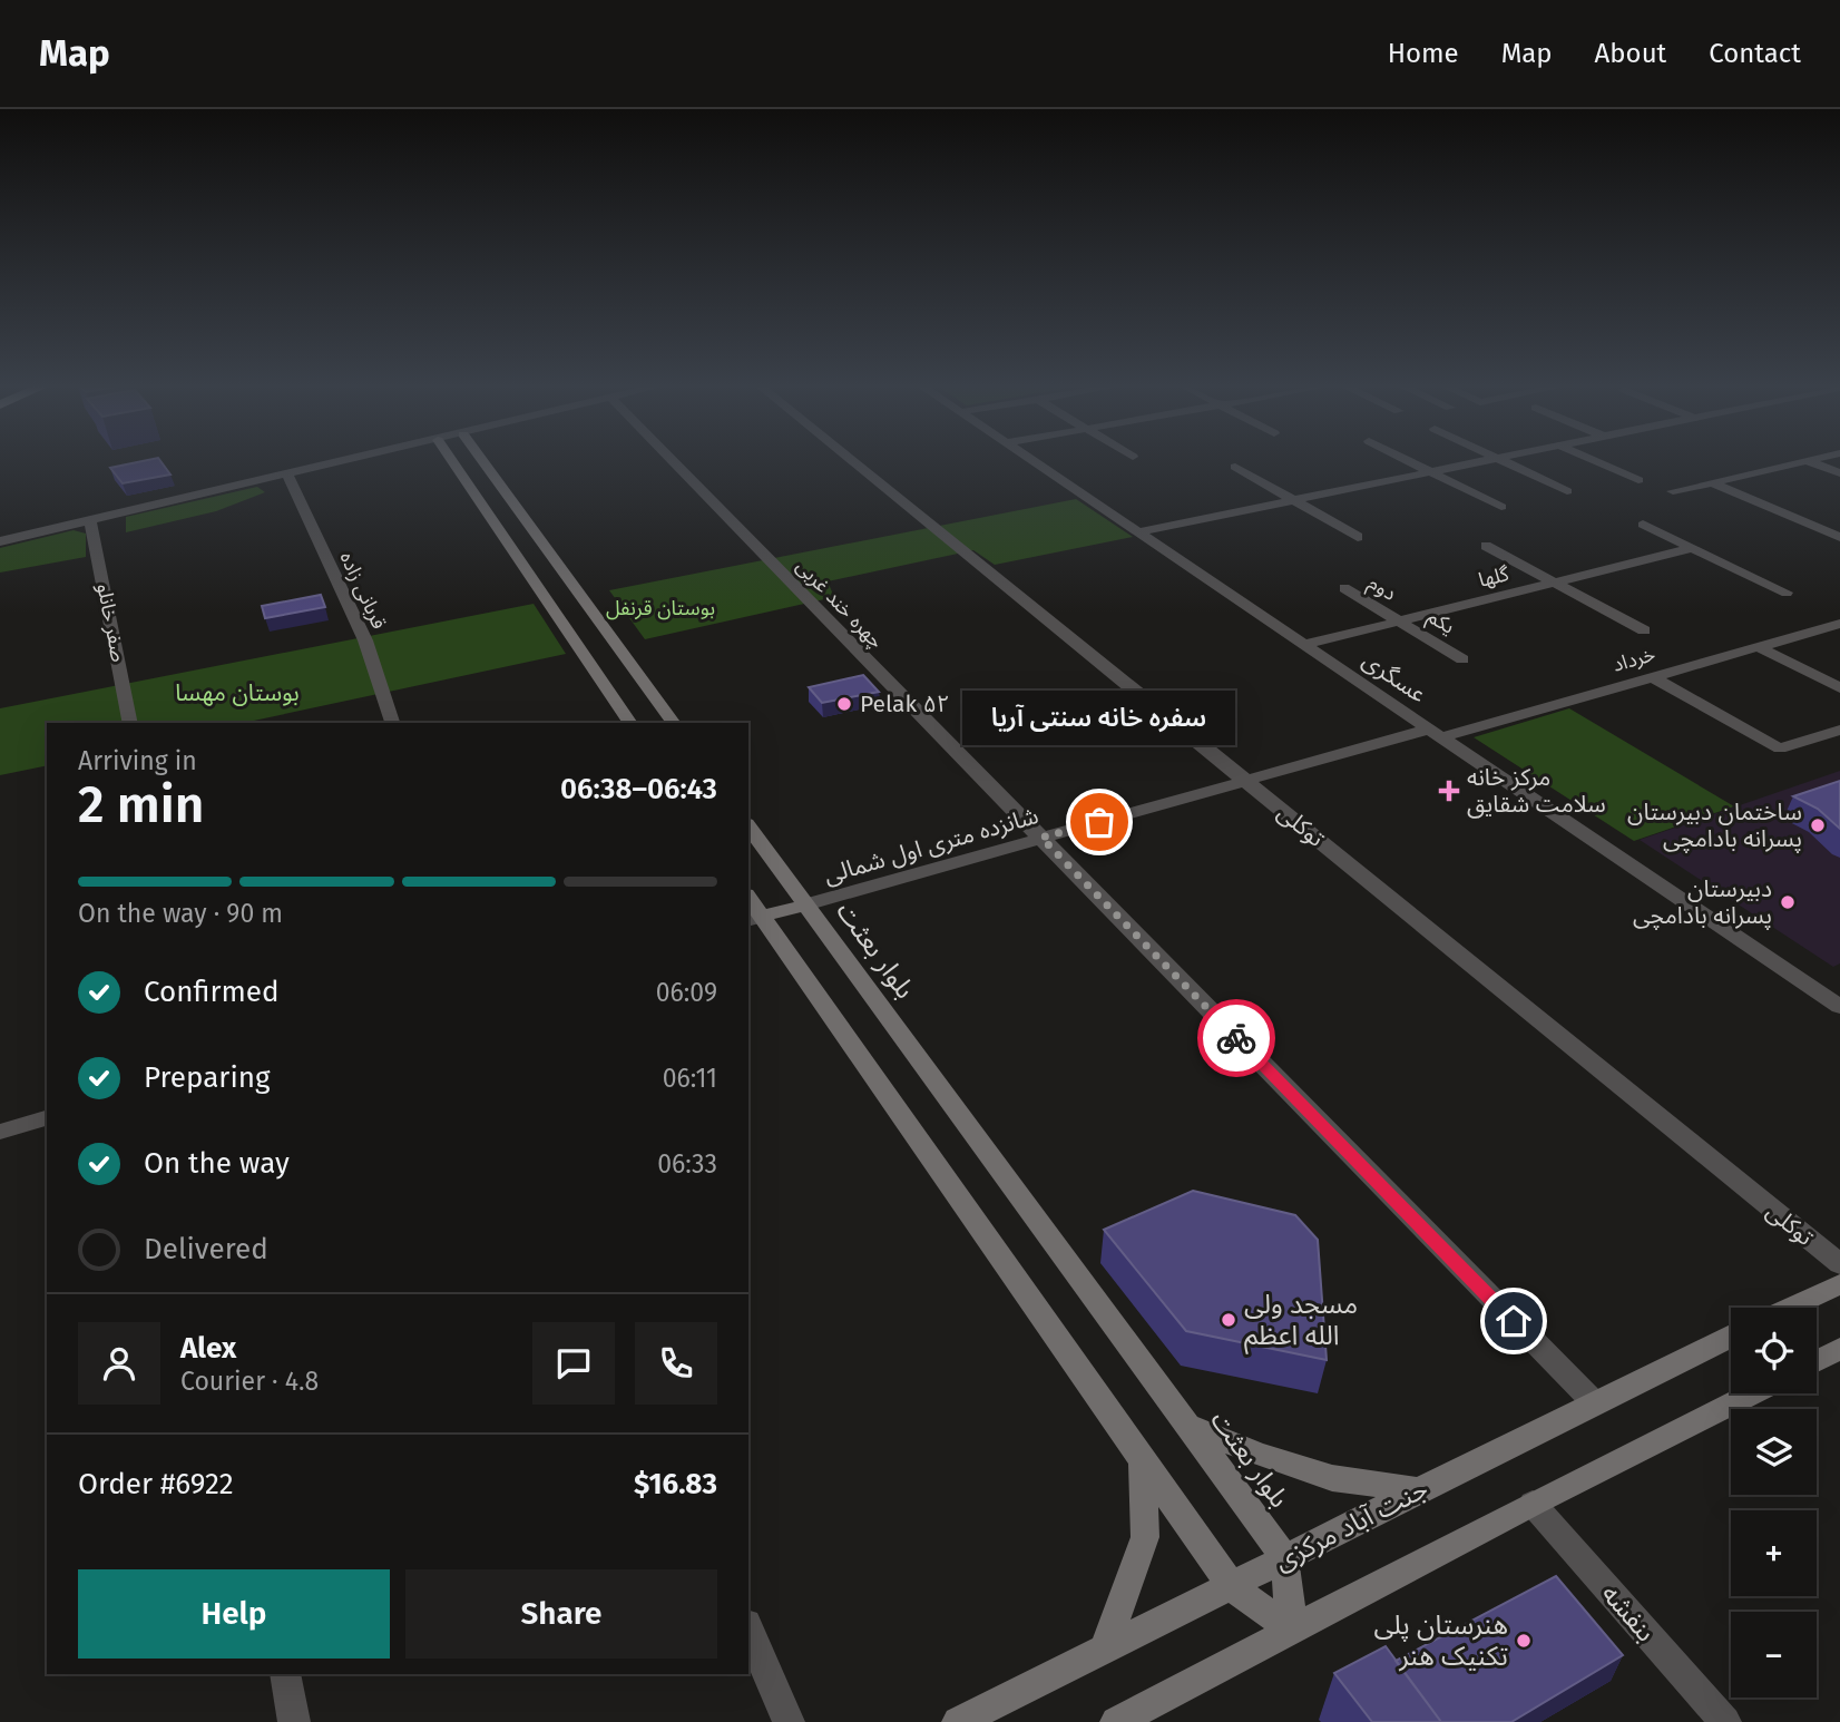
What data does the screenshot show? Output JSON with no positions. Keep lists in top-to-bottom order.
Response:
{
  "streets": {
    "street": [
      "گلها",
      "دوم",
      "قربانی زاده",
      "چهره خند غربی",
      "یکم",
      "صفر خانلو",
      "خرداد",
      "عسگری",
      "توکلی",
      "شانزده متری اول شمالی",
      "بلوار بعثت",
      "جنت آباد مرکزی",
      "بنفشه"
    ]
  },
  "crossings": [
    ["گلها", "دوم"],
    ["گلها", "یکم"],
    ["گلها", "عسگری"],
    ["دوم", "یکم"],
    ["چهره خند غربی", "شانزده متری اول شمالی"],
    ["چهره خند غربی", "جنت آباد مرکزی"],
    ["خرداد", "عسگری"],
    ["خرداد", "شانزده متری اول شمالی"],
    ["عسگری", "شانزده متری اول شمالی"],
    ["توکلی", "شانزده متری اول شمالی"],
    ["شانزده متری اول شمالی", "بلوار بعثت"],
    ["بلوار بعثت", "جنت آباد مرکزی"]
  ],
  "parks": ["بوستان قرنفل", "بوستان مهسا"],
  "places": {
    "other": [
      "Pelak ۵۲",
      "سفره خانه سنتی آریا",
      "ساختمان دبیرستان پسرانه بادامچی",
      "دبیرستان پسرانه بادامچی",
      "مسجد ولی الله اعظم",
      "هنرستان پلی تکنیک هنر"
    ],
    "health": ["مرکز خانه سلامت شقایق"]
  },
  "page": {
    "header": "Map",
    "nav": [
      "Home",
      "Map",
      "About",
      "Contact"
    ],
    "bubble": "سفره خانه سنتی آریا",
    "heading": ["2 min", "Arriving in", "06:38–06:43"],
    "panel": [
      "Alex",
      "Courier · 4.8",
      "Order #6922",
      "$16.83"
    ],
    "bar": "On the way · 90 m",
    "list": [
      ["Confirmed", "06:09"],
      ["Preparing", "06:11"],
      ["On the way", "06:33"],
      "Delivered"
    ],
    "map_buttons": ["+", "−"],
    "buttons": ["Help", "Share"]
  }
}
